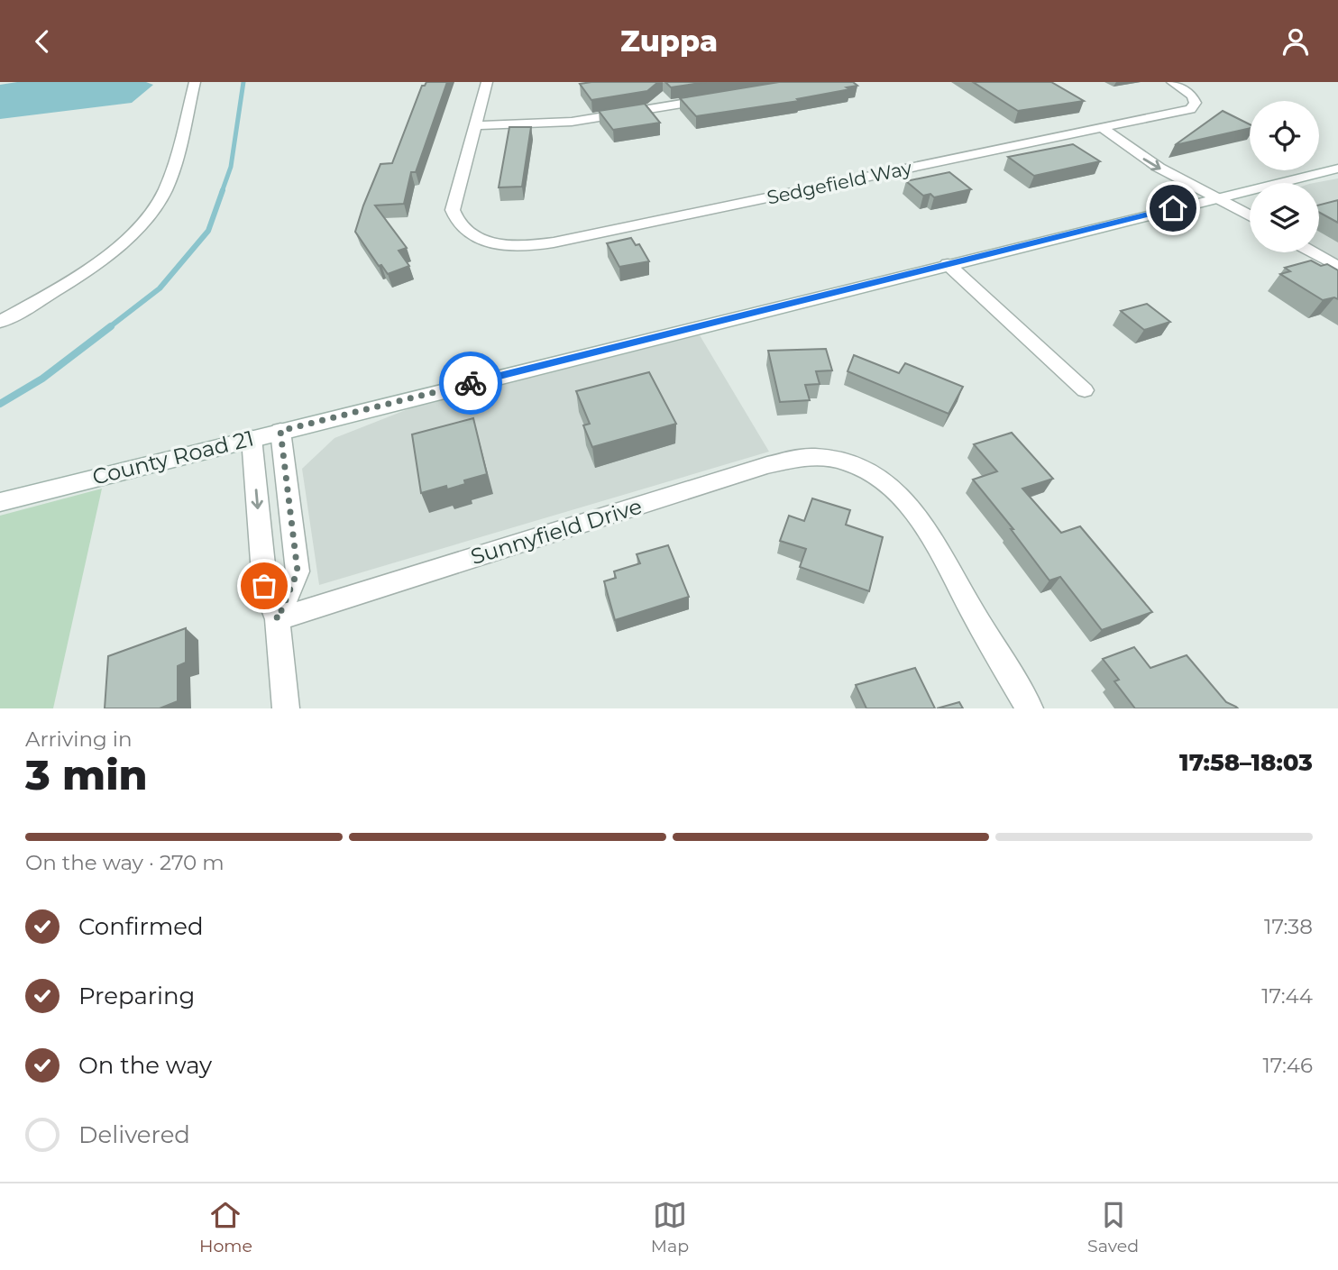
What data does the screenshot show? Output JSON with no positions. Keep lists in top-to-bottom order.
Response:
{
  "streets": {
    "street": ["Sedgefield Way", "County Road 21", "Sunnyfield Drive"]
  },
  "page": {
    "header": "Zuppa",
    "heading": ["3 min", "Arriving in", "17:58–18:03"],
    "bar": "On the way · 270 m",
    "list": [
      ["Confirmed", "17:38"],
      ["Preparing", "17:44"],
      ["On the way", "17:46"],
      "Delivered"
    ],
    "tabs": ["Home", "Map", "Saved"]
  }
}
